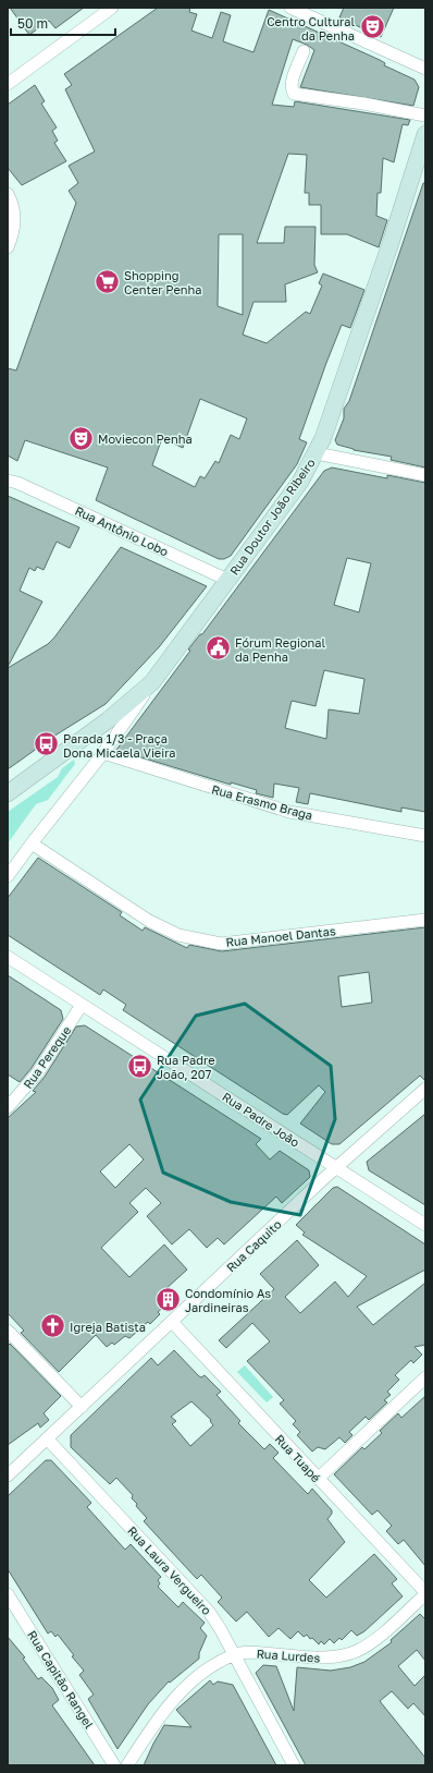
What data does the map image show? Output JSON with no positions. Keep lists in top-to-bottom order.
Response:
{
  "streets": {
    "main road": ["Rua Doutor João Ribeiro"],
    "street": [
      "Rua Antônio Lobo",
      "Rua Erasmo Braga",
      "Rua Manoel Dantas",
      "Rua Pereque",
      "Rua Padre João",
      "Rua Caquito",
      "Rua Tuapé",
      "Rua Laura Vergueiro",
      "Rua Lurdes",
      "Rua Capitão Rangel"
    ]
  },
  "crossings": [
    ["Rua Doutor João Ribeiro", "Rua Antônio Lobo"],
    ["Rua Pereque", "Rua Padre João"],
    ["Rua Padre João", "Rua Caquito"],
    ["Rua Caquito", "Rua Tuapé"],
    ["Rua Caquito", "Rua Laura Vergueiro"],
    ["Rua Tuapé", "Rua Lurdes"],
    ["Rua Laura Vergueiro", "Rua Lurdes"]
  ],
  "places": {
    "theatre": ["Centro Cultural da Penha", "Moviecon Penha"],
    "supermarket": ["Shopping Center Penha"],
    "public building": ["Fórum Regional da Penha"],
    "bus stop": ["Parada 1/3 - Praça Dona Micaela Vieira", "Rua Padre João, 207"],
    "building": ["Condomínio As Jardineiras"],
    "church": ["Igreja Batista"]
  },
  "scale_bar": "50 m"
}
